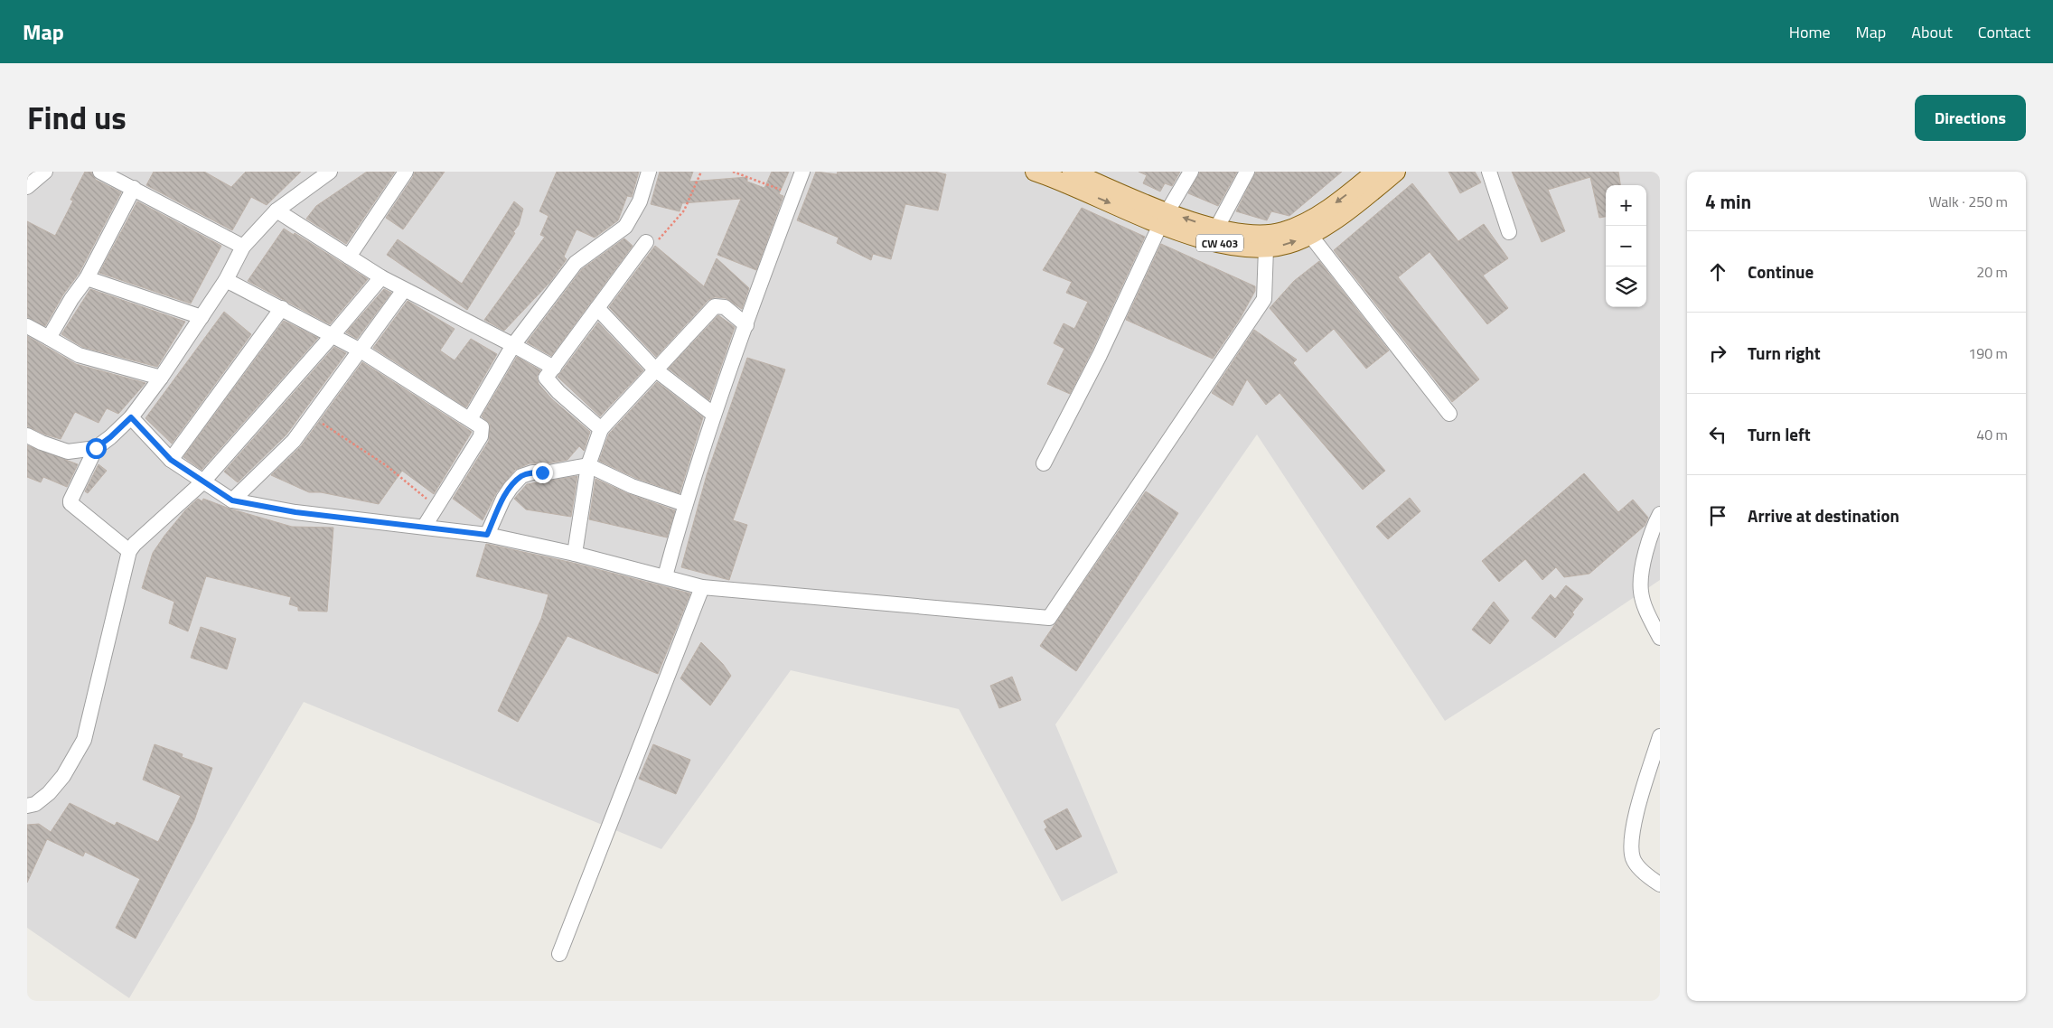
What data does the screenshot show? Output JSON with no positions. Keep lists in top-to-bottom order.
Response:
{
  "streets": {
    "main road": ["CW 403"]
  },
  "page": {
    "header": "Map",
    "nav": [
      "Home",
      "Map",
      "About",
      "Contact"
    ],
    "title": "Find us",
    "buttons": "Directions",
    "heading": ["4 min", "Walk · 250 m"],
    "map_buttons": ["+", "−"],
    "list": [
      ["Continue", "20 m"],
      ["Turn right", "190 m"],
      ["Turn left", "40 m"],
      "Arrive at destination"
    ]
  }
}
